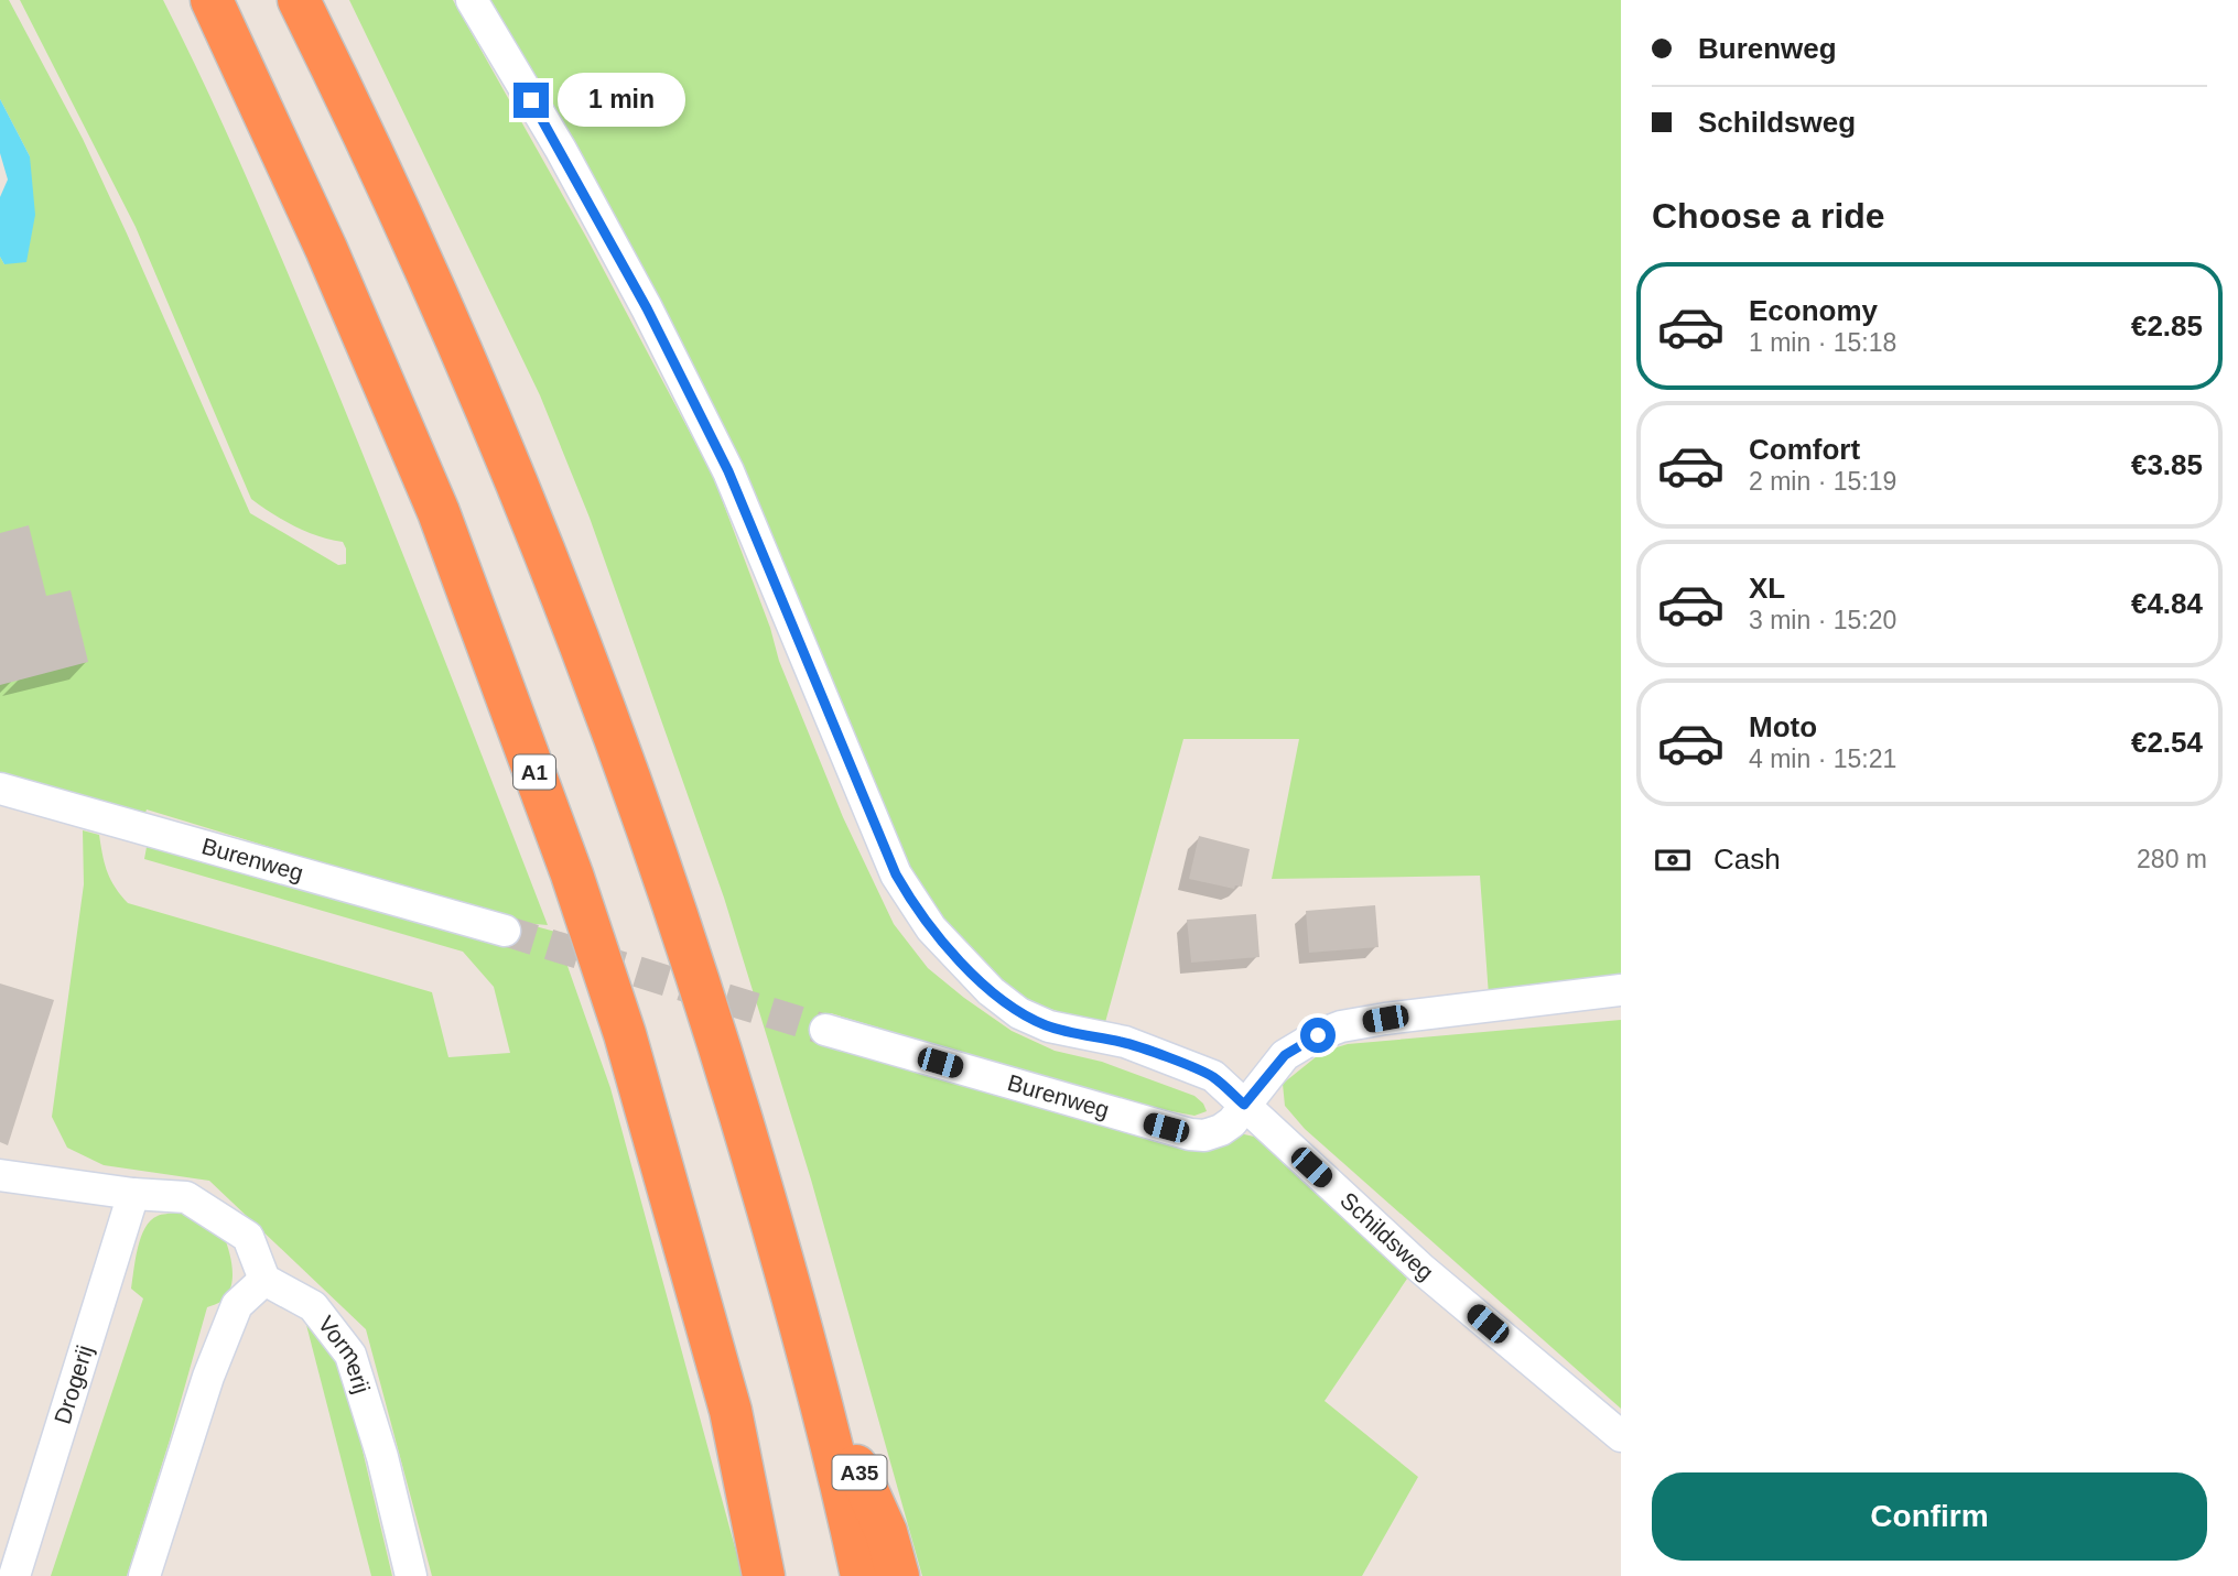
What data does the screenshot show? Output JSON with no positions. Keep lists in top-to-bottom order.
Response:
{
  "streets": {
    "highway": ["A1", "A35"],
    "street": [
      "Burenweg",
      "Schildsweg",
      "Vormerij",
      "Drogerij"
    ]
  },
  "crossings": [
    ["Burenweg", "Schildsweg"]
  ],
  "page": {
    "banner": ["Burenweg", "Schildsweg"],
    "bubble": "1 min",
    "heading": "Choose a ride",
    "list": [
      {
        "name": "Economy",
        "note": "1 min · 15:18",
        "value": "€2.85"
      },
      {
        "name": "Comfort",
        "note": "2 min · 15:19",
        "value": "€3.85"
      },
      {
        "name": "XL",
        "note": "3 min · 15:20",
        "value": "€4.84"
      },
      {
        "name": "Moto",
        "note": "4 min · 15:21",
        "value": "€2.54"
      }
    ],
    "pay": ["Cash", "280 m"],
    "buttons": "Confirm"
  }
}
